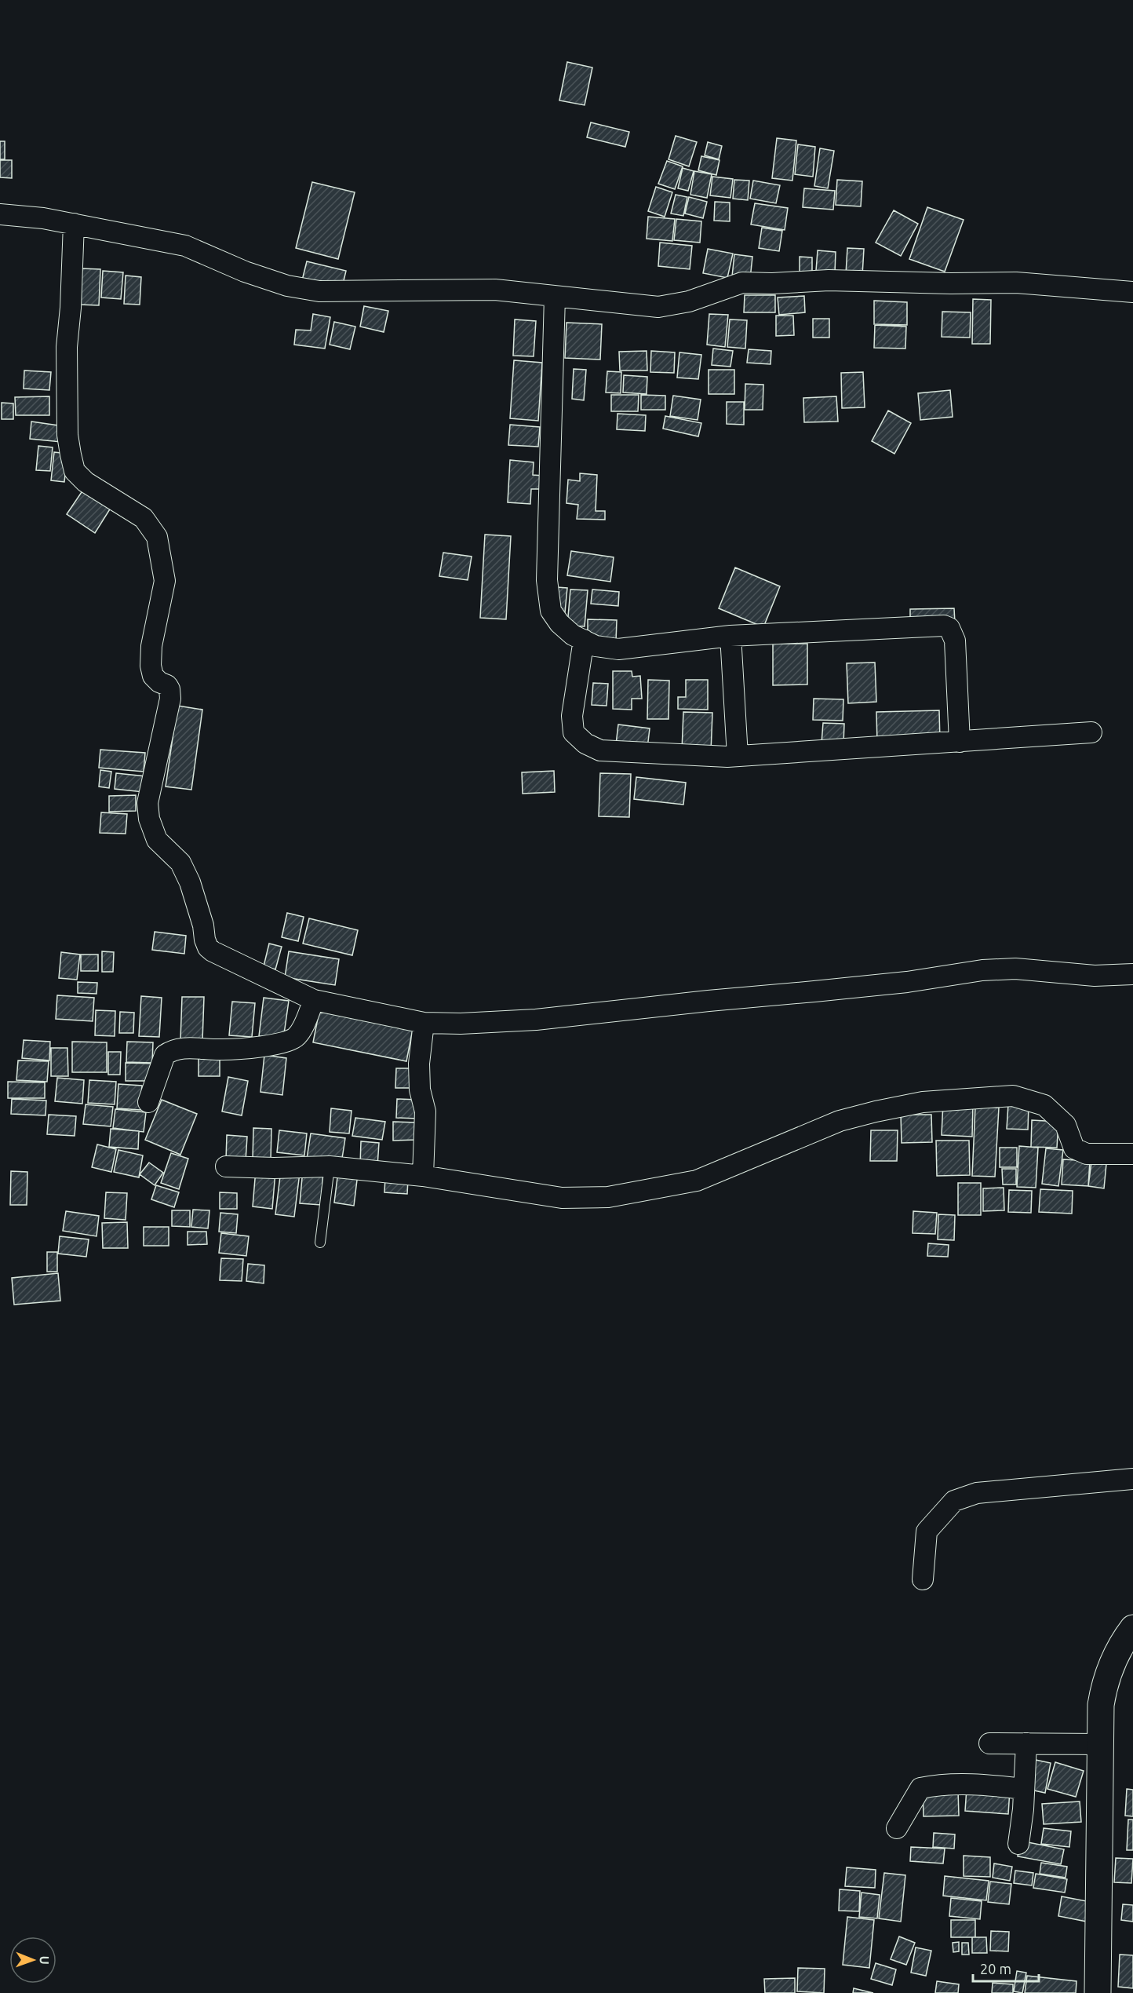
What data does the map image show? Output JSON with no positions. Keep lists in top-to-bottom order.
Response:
{
  "scale_bar": "20 m",
  "north": "right"
}
